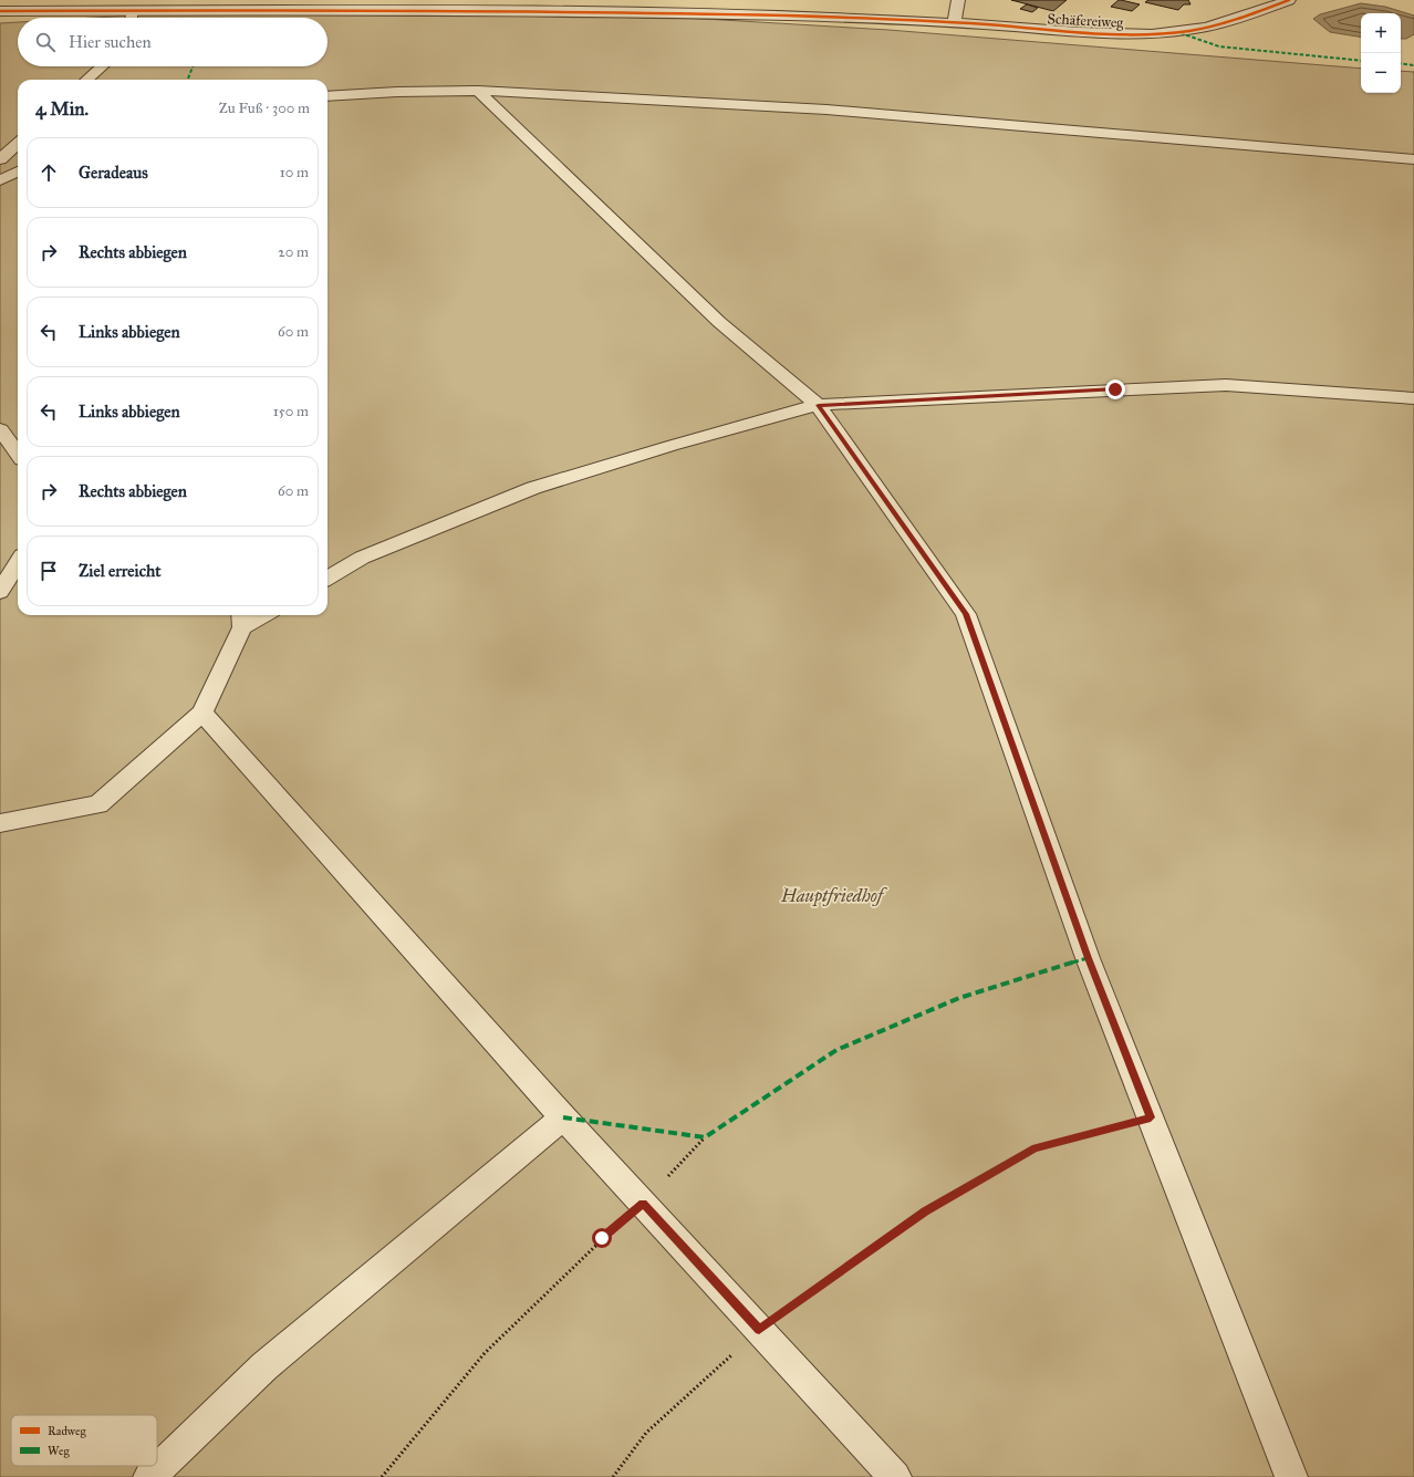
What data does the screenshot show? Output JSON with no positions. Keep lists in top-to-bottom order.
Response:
{
  "streets": {
    "street": ["Schäfereiweg"]
  },
  "parks": ["Hauptfriedhof"],
  "legend": ["Radweg", "Weg"],
  "page": {
    "map_buttons": ["+", "−"],
    "search": "Hier suchen",
    "heading": ["4 Min.", "Zu Fuß · 300 m"],
    "list": [
      ["Geradeaus", "10 m"],
      ["Rechts abbiegen", "20 m"],
      ["Links abbiegen", "60 m"],
      ["Links abbiegen", "150 m"],
      ["Rechts abbiegen", "60 m"],
      "Ziel erreicht"
    ]
  }
}
